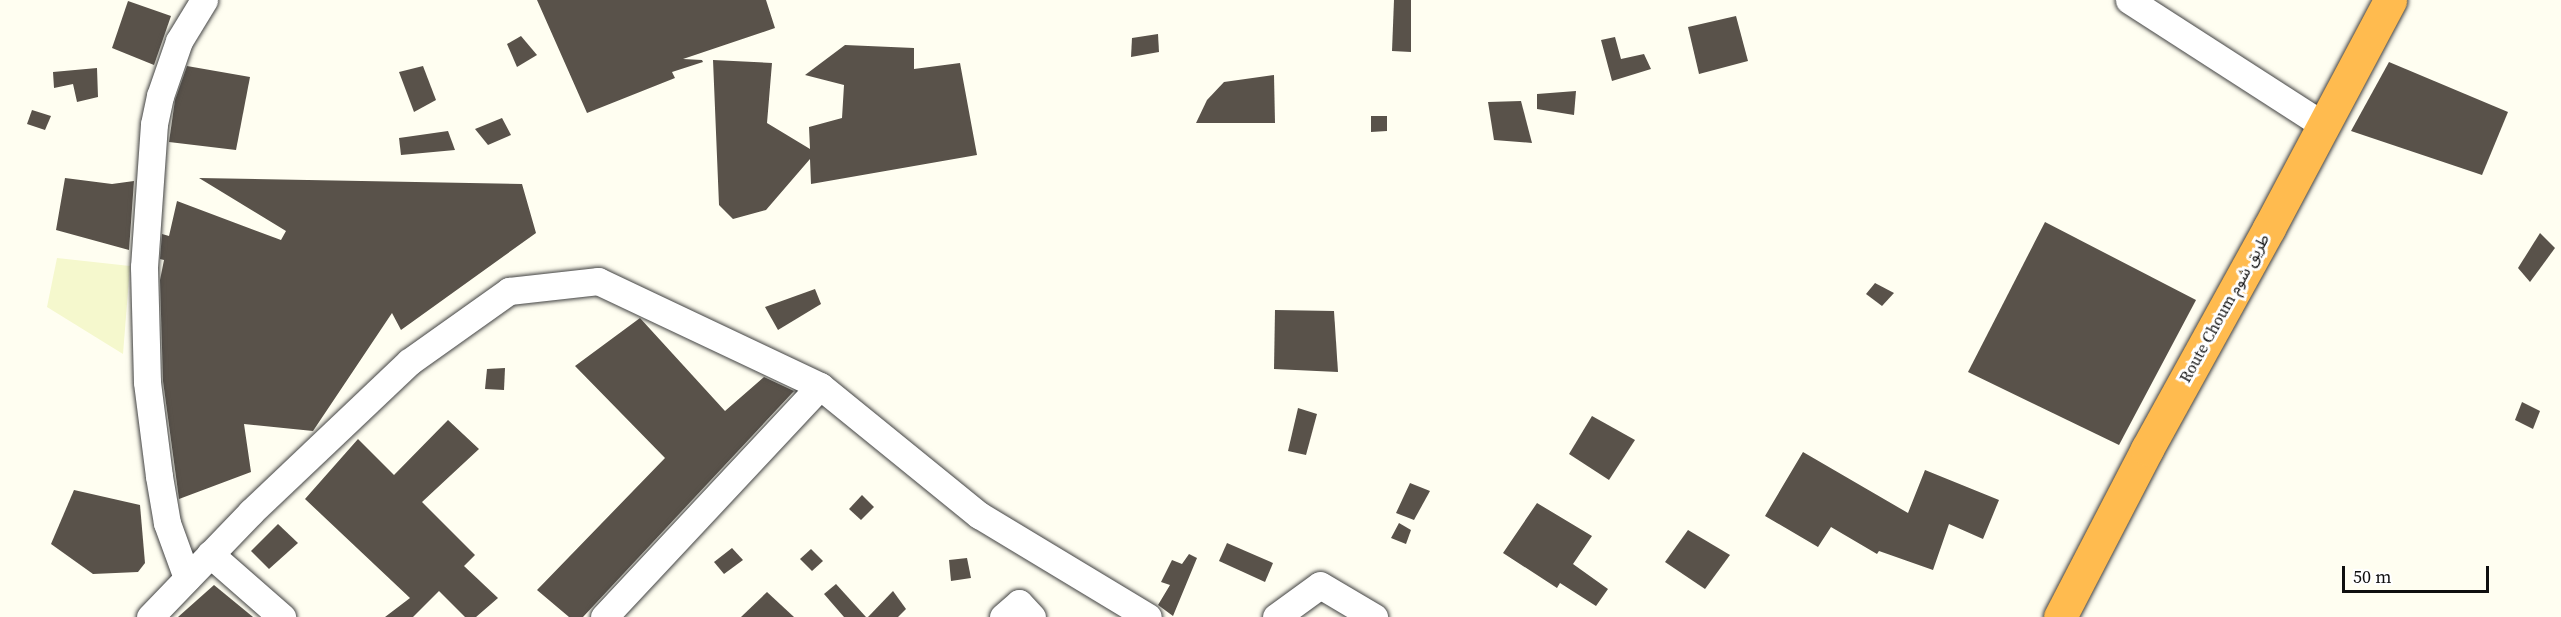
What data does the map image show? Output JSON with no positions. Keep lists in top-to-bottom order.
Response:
{
  "streets": {
    "highway": ["Route Choum طريق شوم"]
  },
  "scale_bar": "50 m"
}
